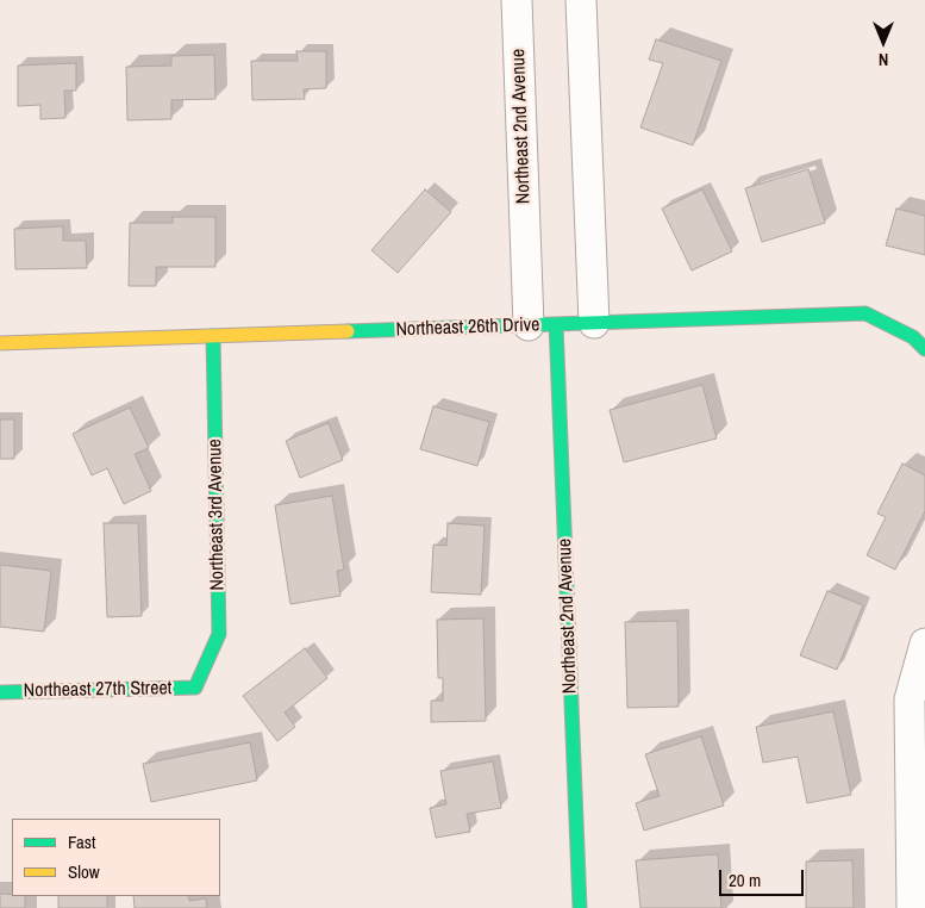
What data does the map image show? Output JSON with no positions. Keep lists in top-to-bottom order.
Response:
{
  "streets": {
    "street": [
      "Northeast 2nd Avenue",
      "Northeast 26th Drive",
      "Northeast 3rd Avenue",
      "Northeast 27th Street"
    ]
  },
  "crossings": [
    ["Northeast 2nd Avenue", "Northeast 26th Drive"],
    ["Northeast 26th Drive", "Northeast 3rd Avenue"],
    ["Northeast 3rd Avenue", "Northeast 27th Street"]
  ],
  "legend": ["Fast", "Slow"],
  "scale_bar": "20 m",
  "north": "bottom"
}
